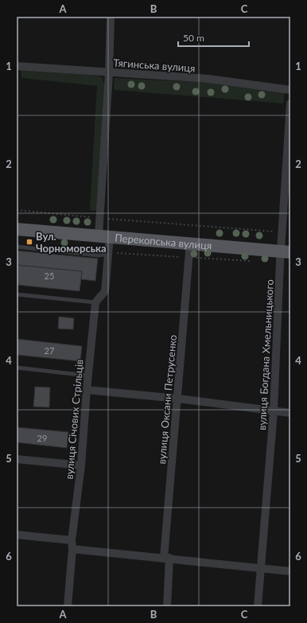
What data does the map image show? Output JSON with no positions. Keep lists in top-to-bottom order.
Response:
{
  "streets": {
    "main road": ["Перекопська вулиця"],
    "street": [
      "Тягинська вулиця",
      "вулиця Богдана Хмельницького",
      "вулиця Оксани Петрусенко",
      "вулиця Січових Стрільців"
    ]
  },
  "crossings": [
    ["Перекопська вулиця", "вулиця Богдана Хмельницького"],
    ["Перекопська вулиця", "вулиця Оксани Петрусенко"]
  ],
  "places": {
    "transit": ["Вул. Чорноморська"]
  },
  "house_numbers": ["25", "27", "29"],
  "scale_bar": "50 m",
  "grid": {
    "columns": ["A", "B", "C"],
    "rows": [
      "1",
      "2",
      "3",
      "4",
      "5",
      "6"
    ]
  }
}
